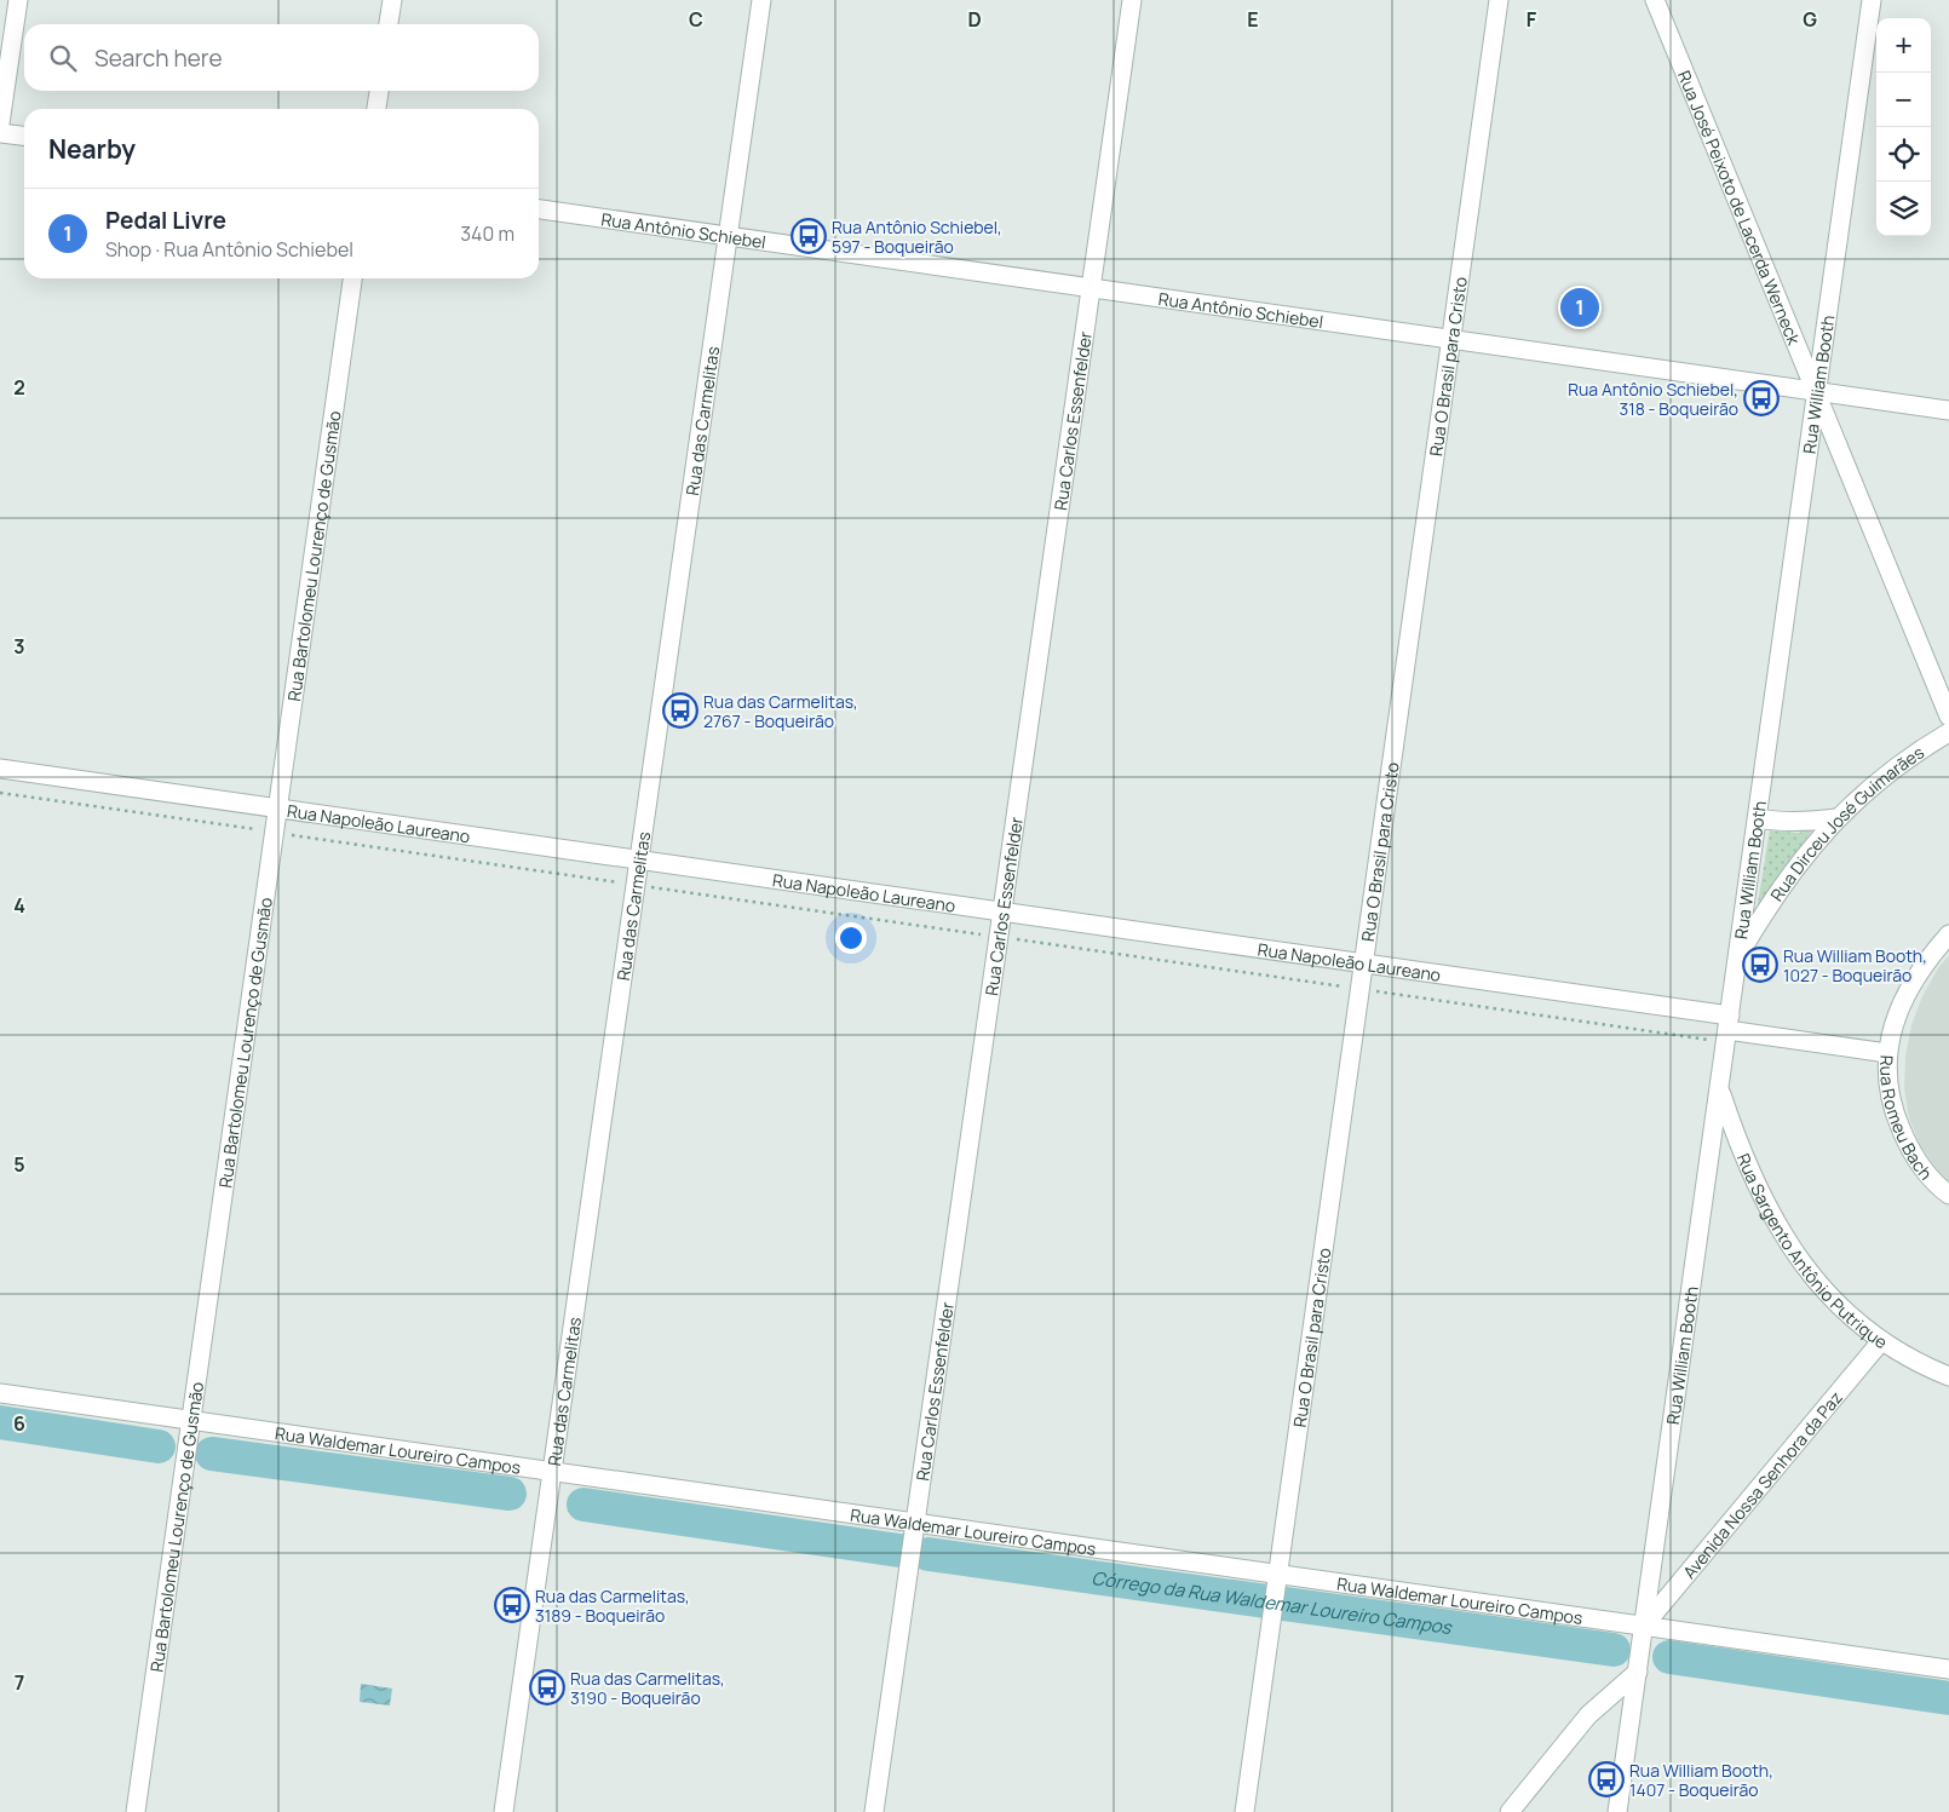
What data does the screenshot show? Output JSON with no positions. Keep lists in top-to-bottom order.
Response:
{
  "streets": {
    "street": [
      "Rua José Peixoto de Lacerda Werneck",
      "Rua Antônio Schiebel",
      "Rua O Brasil para Cristo",
      "Rua William Booth",
      "Rua Carlos Essenfelder",
      "Rua das Carmelitas",
      "Rua Bartolomeu Lourenço de Gusmão",
      "Rua Napoleão Laureano",
      "Rua Dirceu José Guimarães",
      "Rua Romeu Bach",
      "Rua Sargento Antônio Putrique",
      "Rua Waldemar Loureiro Campos",
      "Avenida Nossa Senhora da Paz"
    ]
  },
  "crossings": [
    ["Rua José Peixoto de Lacerda Werneck", "Rua Antônio Schiebel"],
    ["Rua José Peixoto de Lacerda Werneck", "Rua William Booth"],
    ["Rua Antônio Schiebel", "Rua O Brasil para Cristo"],
    ["Rua Antônio Schiebel", "Rua William Booth"],
    ["Rua Antônio Schiebel", "Rua Carlos Essenfelder"],
    ["Rua Antônio Schiebel", "Rua das Carmelitas"],
    ["Rua O Brasil para Cristo", "Rua Napoleão Laureano"],
    ["Rua O Brasil para Cristo", "Rua Waldemar Loureiro Campos"],
    ["Rua William Booth", "Rua Napoleão Laureano"],
    ["Rua William Booth", "Rua Dirceu José Guimarães"],
    ["Rua William Booth", "Rua Sargento Antônio Putrique"],
    ["Rua William Booth", "Rua Waldemar Loureiro Campos"],
    ["Rua William Booth", "Avenida Nossa Senhora da Paz"],
    ["Rua Carlos Essenfelder", "Rua Napoleão Laureano"],
    ["Rua Carlos Essenfelder", "Rua Waldemar Loureiro Campos"],
    ["Rua das Carmelitas", "Rua Napoleão Laureano"],
    ["Rua das Carmelitas", "Rua Waldemar Loureiro Campos"],
    ["Rua Bartolomeu Lourenço de Gusmão", "Rua Napoleão Laureano"],
    ["Rua Bartolomeu Lourenço de Gusmão", "Rua Waldemar Loureiro Campos"],
    ["Rua Napoleão Laureano", "Rua Romeu Bach"],
    ["Rua Sargento Antônio Putrique", "Avenida Nossa Senhora da Paz"],
    ["Rua Waldemar Loureiro Campos", "Avenida Nossa Senhora da Paz"]
  ],
  "water": ["Córrego da Rua Waldemar Loureiro Campos"],
  "places": {
    "bus stop": [
      "Rua Antônio Schiebel, 597 - Boqueirão",
      "Rua Antônio Schiebel, 318 - Boqueirão",
      "Rua das Carmelitas, 2767 - Boqueirão",
      "Rua William Booth, 1027 - Boqueirão",
      "Rua das Carmelitas, 3189 - Boqueirão",
      "Rua das Carmelitas, 3190 - Boqueirão",
      "Rua William Booth, 1407 - Boqueirão"
    ]
  },
  "page": {
    "map_buttons": ["+", "−"],
    "search": "Search here",
    "heading": "Nearby",
    "list": [
      {
        "mark": "1",
        "name": "Pedal Livre",
        "note": "Shop · Rua Antônio Schiebel",
        "value": "340 m"
      }
    ],
    "pins": "1"
  },
  "grid": {
    "columns": [
      "C",
      "D",
      "E",
      "F",
      "G"
    ],
    "rows": [
      "2",
      "3",
      "4",
      "5",
      "6",
      "7"
    ]
  }
}
